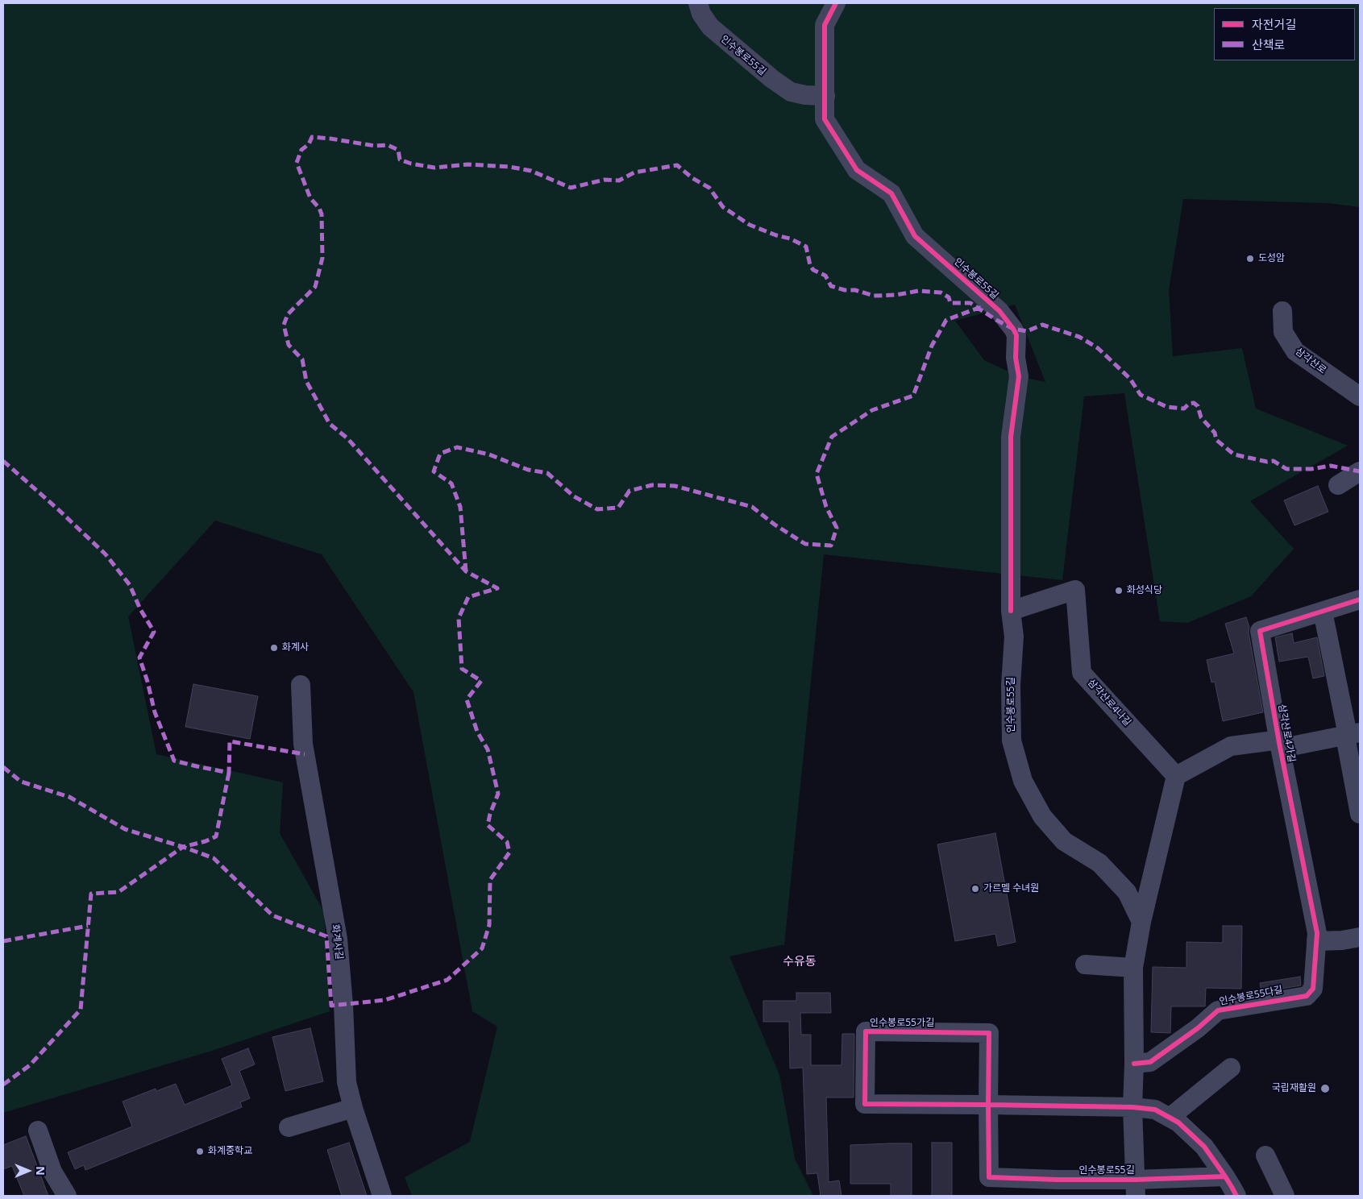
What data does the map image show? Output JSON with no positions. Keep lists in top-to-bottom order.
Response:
{
  "streets": {
    "street": [
      "인수봉로55길",
      "삼각산로",
      "삼각산로4나길",
      "삼각산로4가길",
      "화계사길",
      "인수봉로55다길",
      "인수봉로55가길"
    ]
  },
  "crossings": [
    ["인수봉로55길", "삼각산로4나길"],
    ["인수봉로55길", "인수봉로55다길"],
    ["인수봉로55길", "인수봉로55가길"],
    ["삼각산로4가길", "인수봉로55다길"]
  ],
  "districts": ["수유동"],
  "places": [
    "도성암",
    "화성식당",
    "화계사",
    "가르멜 수녀원",
    "국립재활원",
    "화계중학교"
  ],
  "legend": ["자전거길", "산책로"],
  "north": "right"
}
